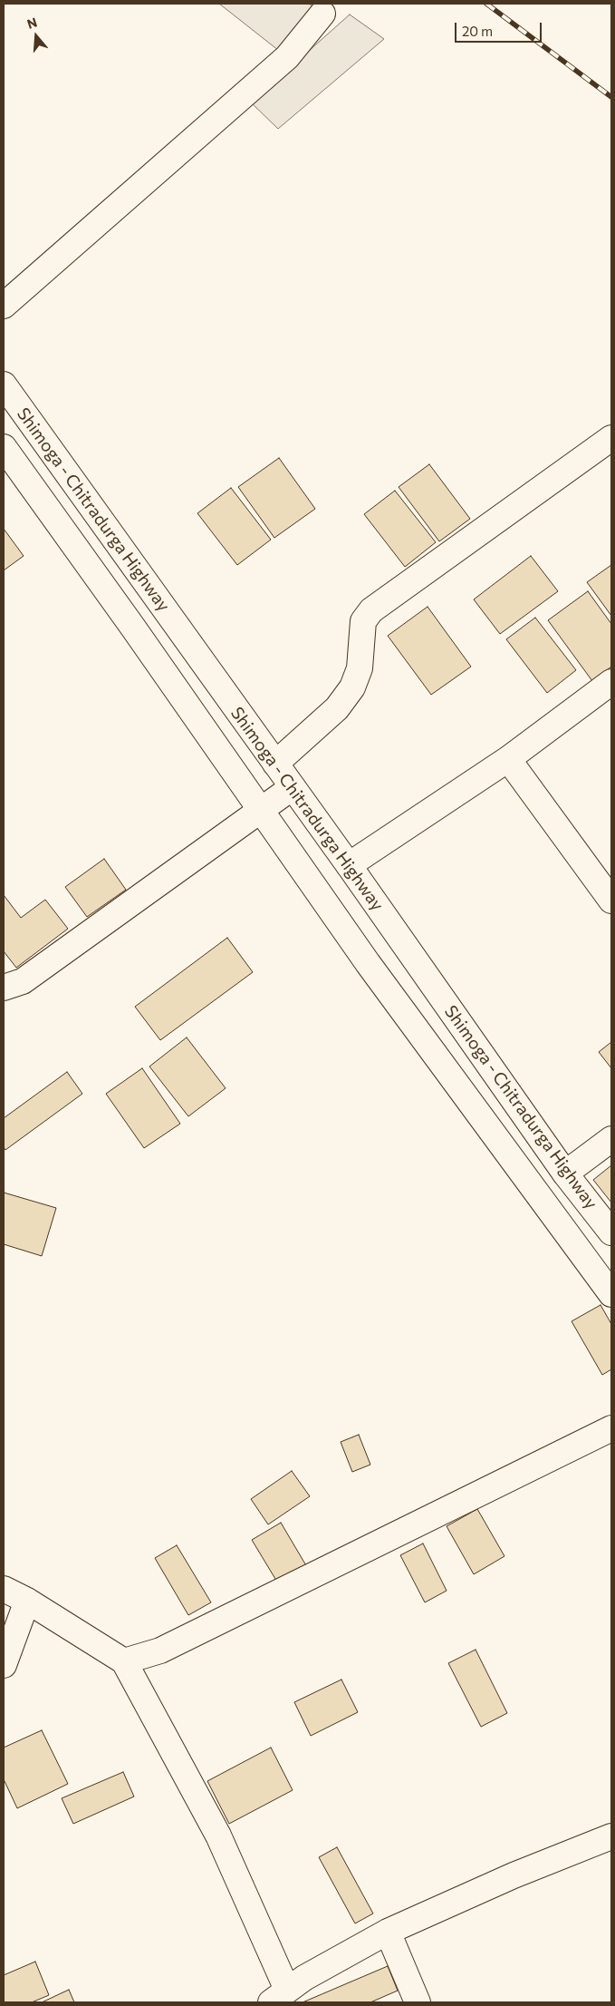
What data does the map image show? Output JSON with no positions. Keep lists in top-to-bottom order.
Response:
{
  "streets": {
    "street": ["Shimoga - Chitradurga Highway"]
  },
  "scale_bar": "20 m",
  "north": "top"
}
